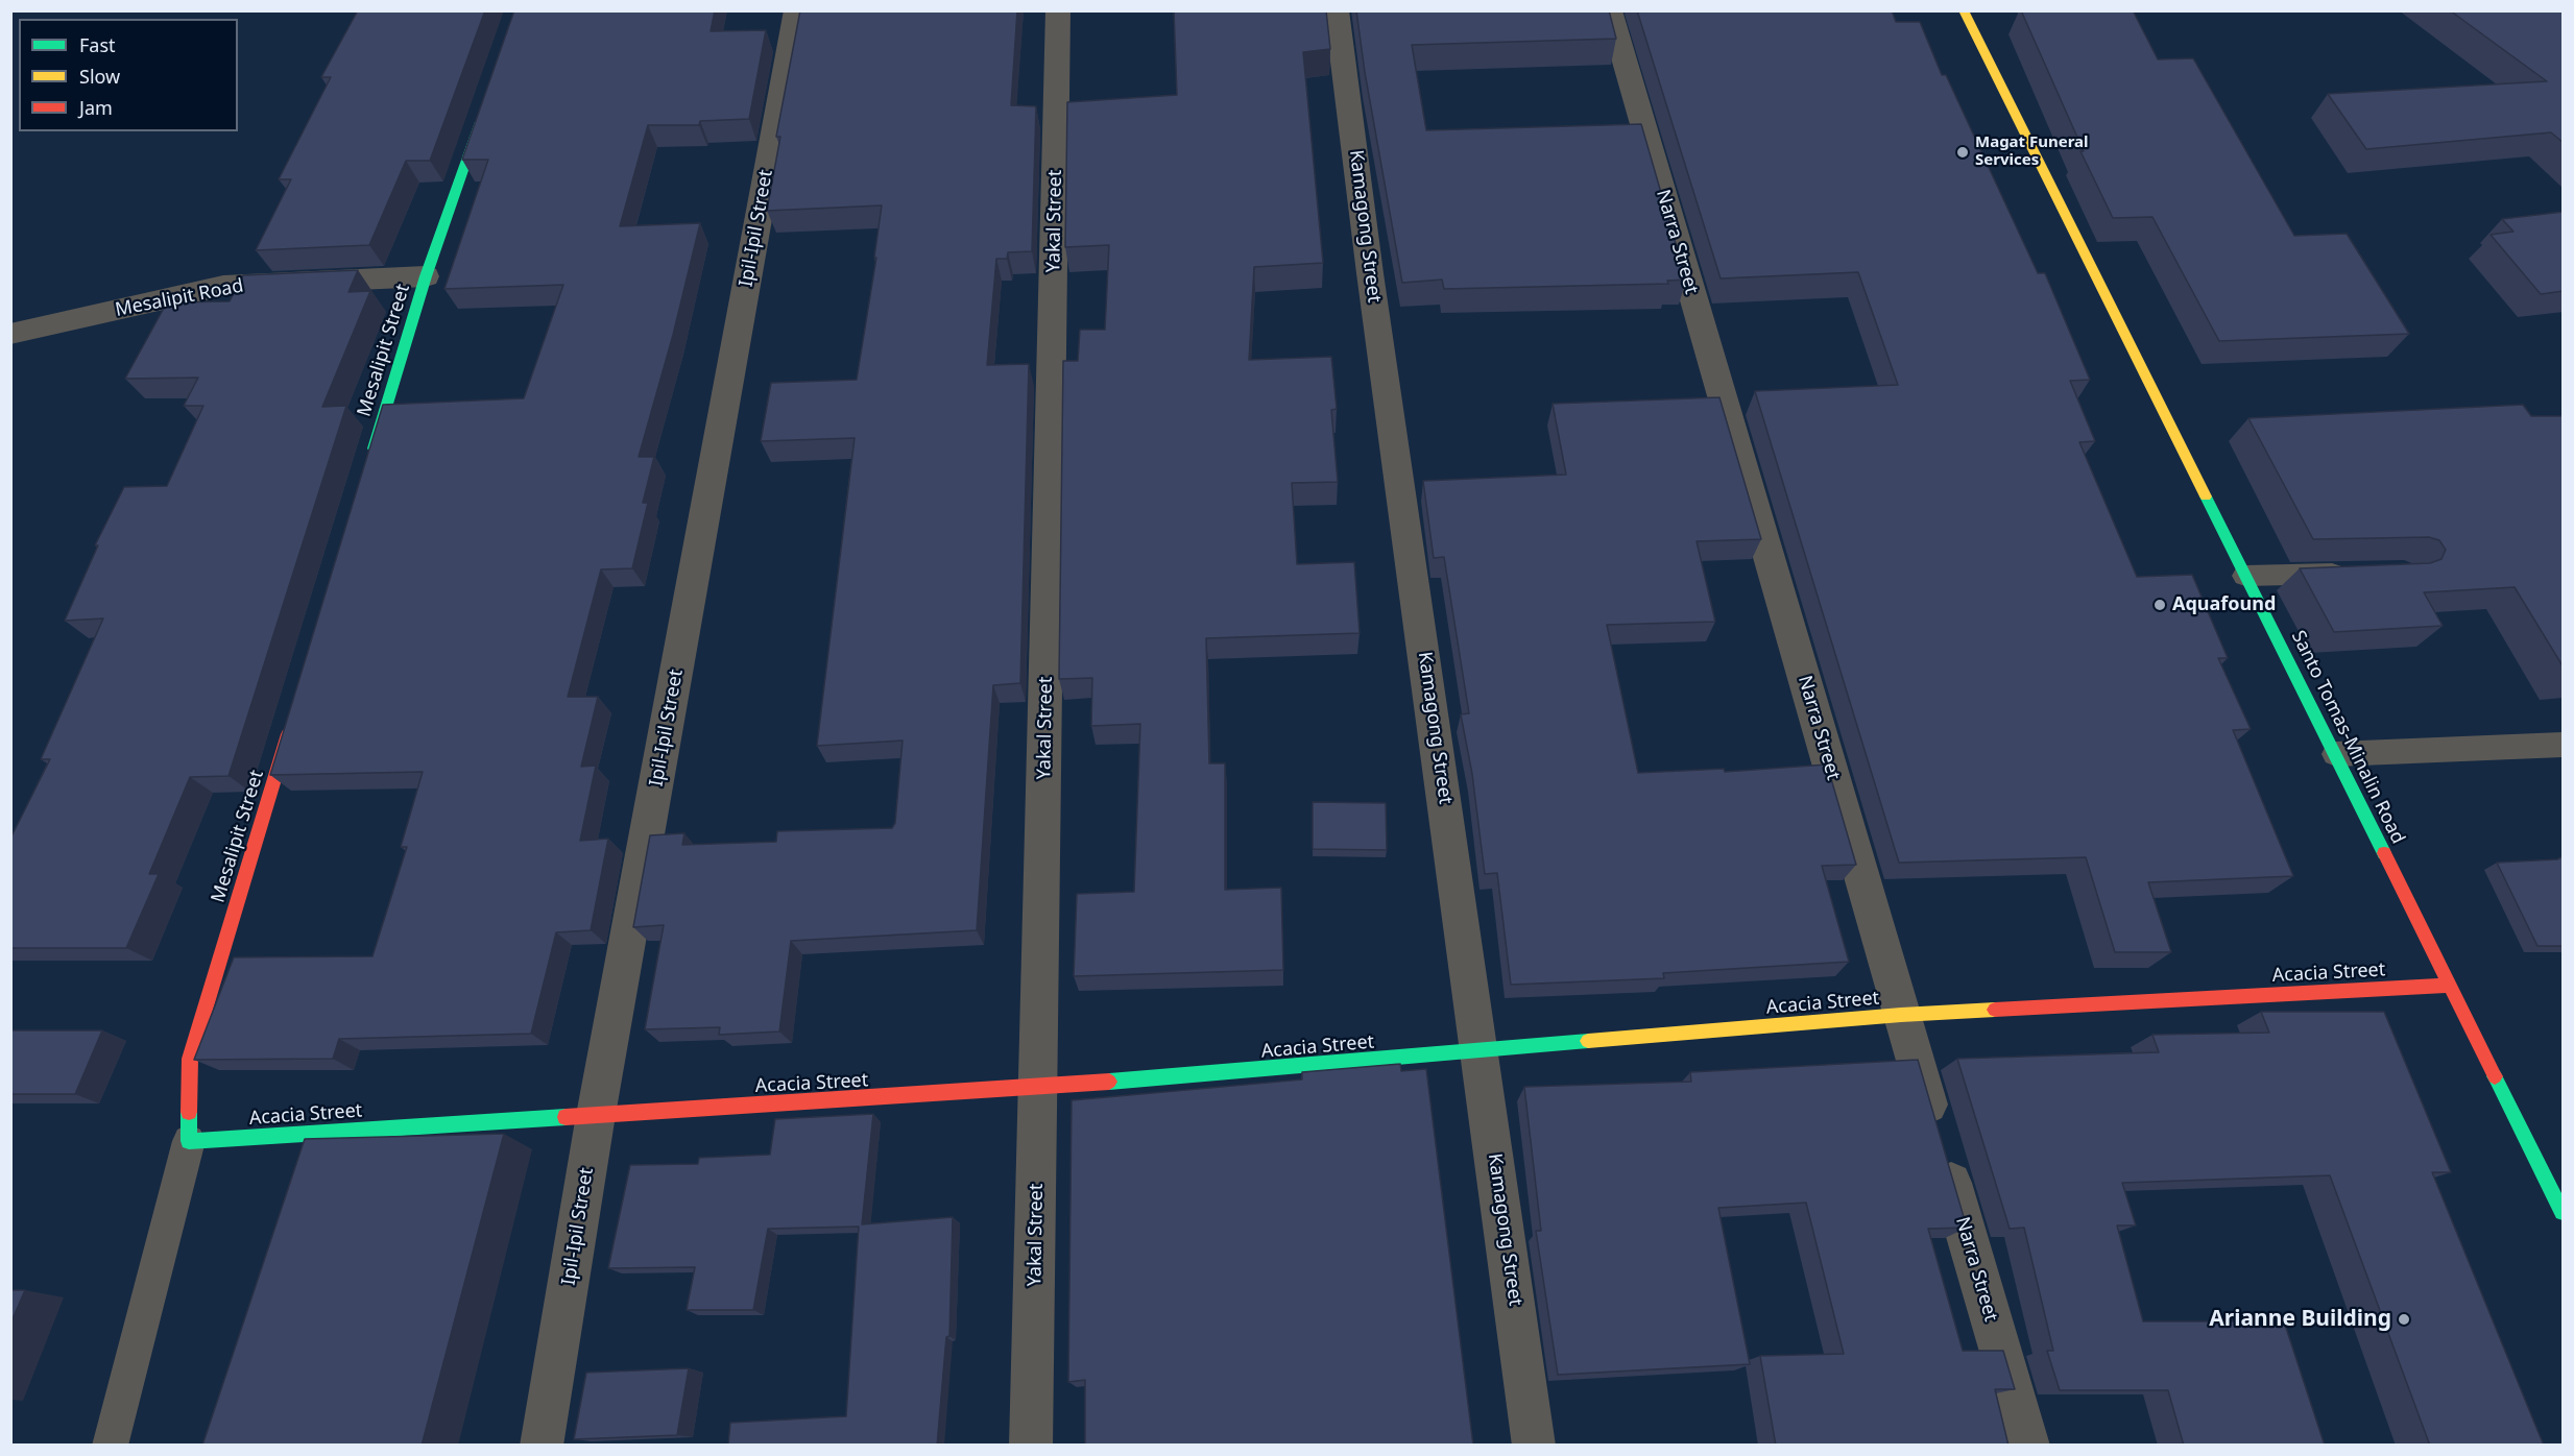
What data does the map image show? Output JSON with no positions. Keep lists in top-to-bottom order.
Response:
{
  "streets": {
    "street": [
      "Yakal Street",
      "Kamagong Street",
      "Ipil-Ipil Street",
      "Narra Street",
      "Mesalipit Road",
      "Mesalipit Street",
      "Santo Tomas-Minalin Road",
      "Acacia Street"
    ]
  },
  "crossings": [
    ["Yakal Street", "Acacia Street"],
    ["Kamagong Street", "Acacia Street"],
    ["Ipil-Ipil Street", "Acacia Street"],
    ["Narra Street", "Acacia Street"],
    ["Mesalipit Road", "Mesalipit Street"],
    ["Mesalipit Street", "Acacia Street"],
    ["Santo Tomas-Minalin Road", "Acacia Street"]
  ],
  "places": ["Magat Funeral Services", "Aquafound", "Arianne Building"],
  "legend": ["Fast", "Slow", "Jam"]
}
